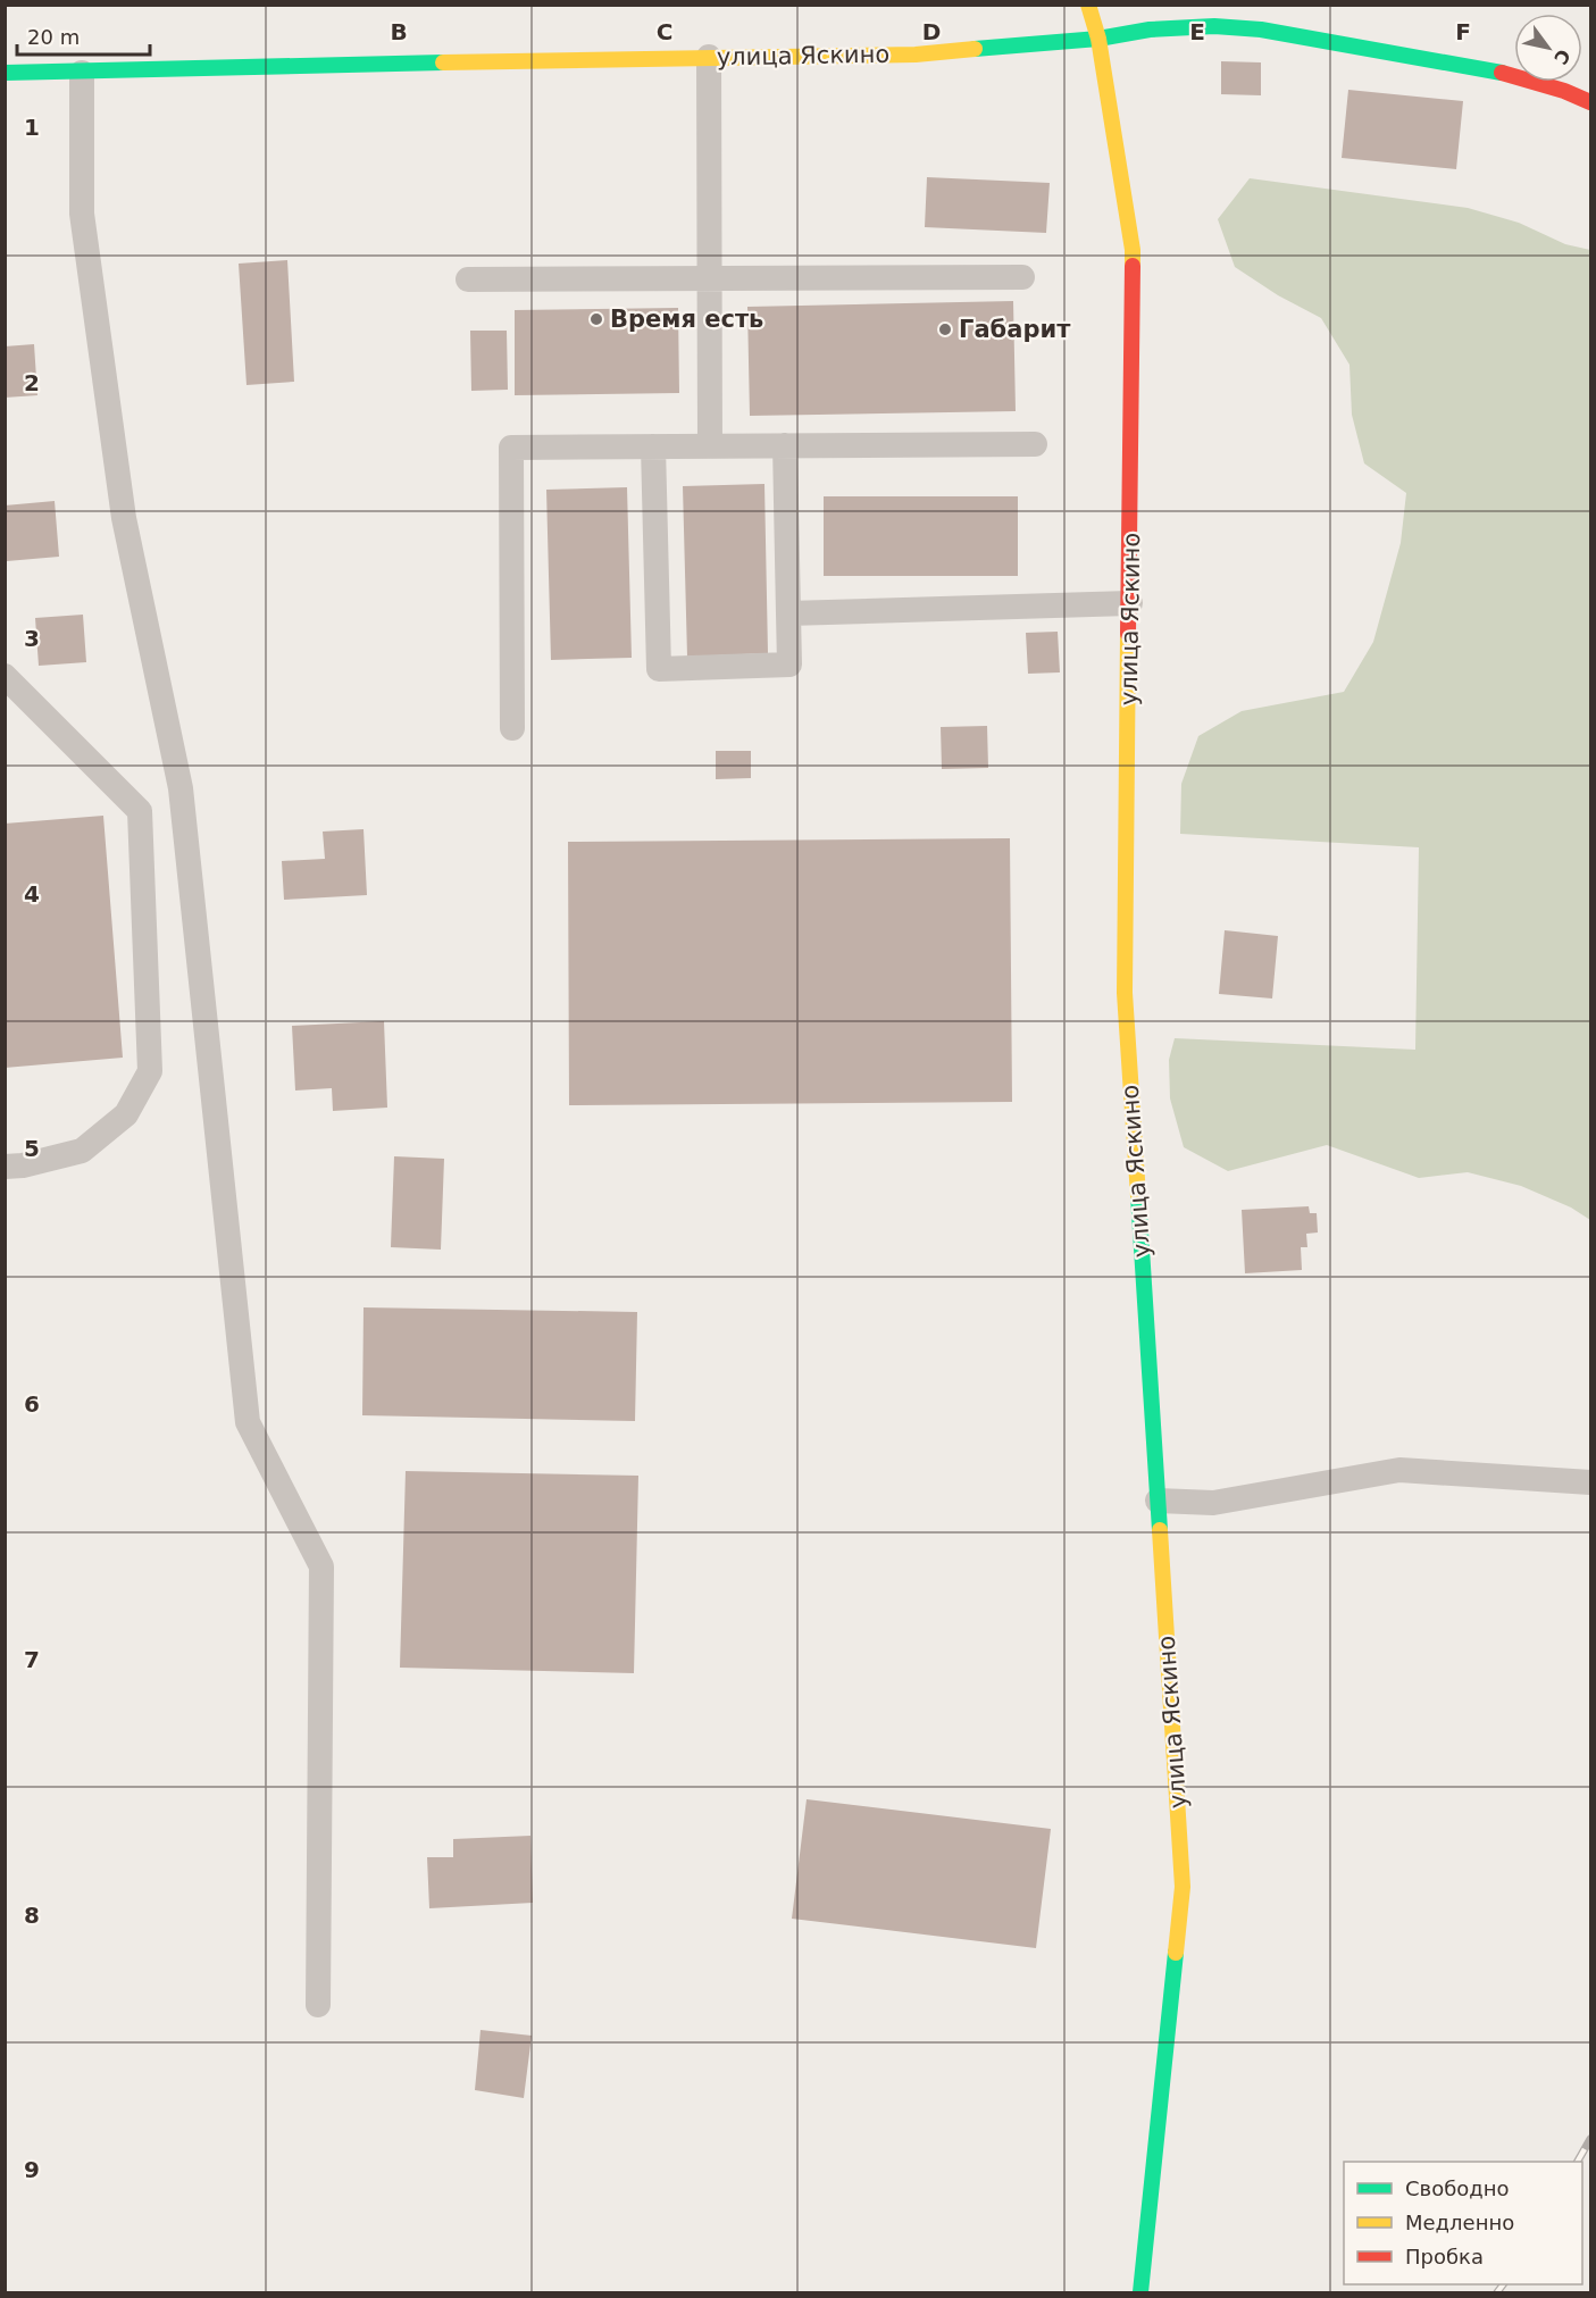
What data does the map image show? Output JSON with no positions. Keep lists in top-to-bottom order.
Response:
{
  "streets": {
    "street": ["улица Яскино"]
  },
  "places": ["Время есть", "Габарит"],
  "legend": ["Свободно", "Медленно", "Пробка"],
  "scale_bar": "20 m",
  "north": "bottom right",
  "grid": {
    "columns": [
      "B",
      "C",
      "D",
      "E",
      "F"
    ],
    "rows": [
      "1",
      "2",
      "3",
      "4",
      "5",
      "6",
      "7",
      "8",
      "9"
    ]
  }
}
